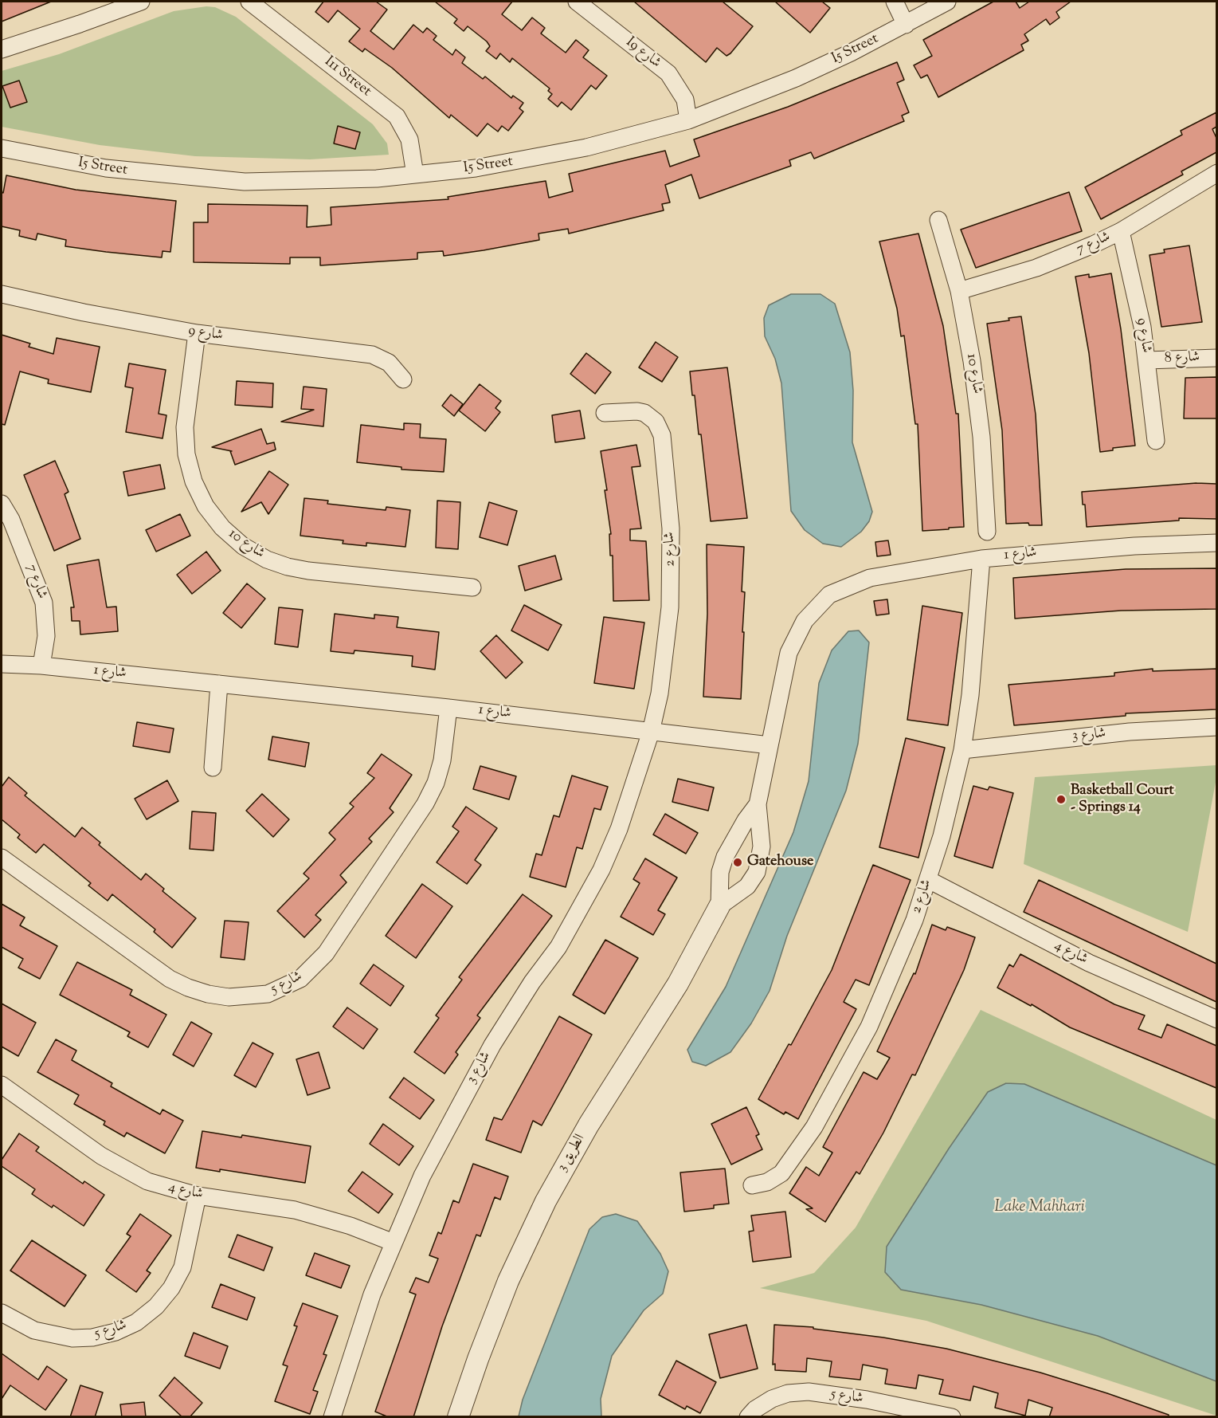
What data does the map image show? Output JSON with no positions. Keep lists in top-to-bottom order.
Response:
{
  "streets": {
    "street": [
      "I5 Street",
      "I9 شارع",
      "I11 Street",
      "شارع 7",
      "شارع 9",
      "شارع 8",
      "شارع 10",
      "شارع 2",
      "شارع 1",
      "شارع 3",
      "شارع 4",
      "شارع 5",
      "3 الطريق"
    ]
  },
  "crossings": [
    ["I5 Street", "I9 شارع"],
    ["I5 Street", "I11 Street"],
    ["شارع 7", "شارع 9"],
    ["شارع 7", "شارع 10"],
    ["شارع 7", "شارع 1"],
    ["شارع 9", "شارع 8"],
    ["شارع 9", "شارع 10"],
    ["شارع 2", "شارع 1"],
    ["شارع 2", "شارع 3"],
    ["شارع 2", "شارع 4"],
    ["شارع 1", "شارع 3"],
    ["شارع 1", "شارع 5"],
    ["شارع 3", "شارع 4"],
    ["شارع 4", "شارع 5"]
  ],
  "water": ["Lake Mahhari"],
  "places": ["Basketball Court - Springs 14", "Gatehouse"]
}
